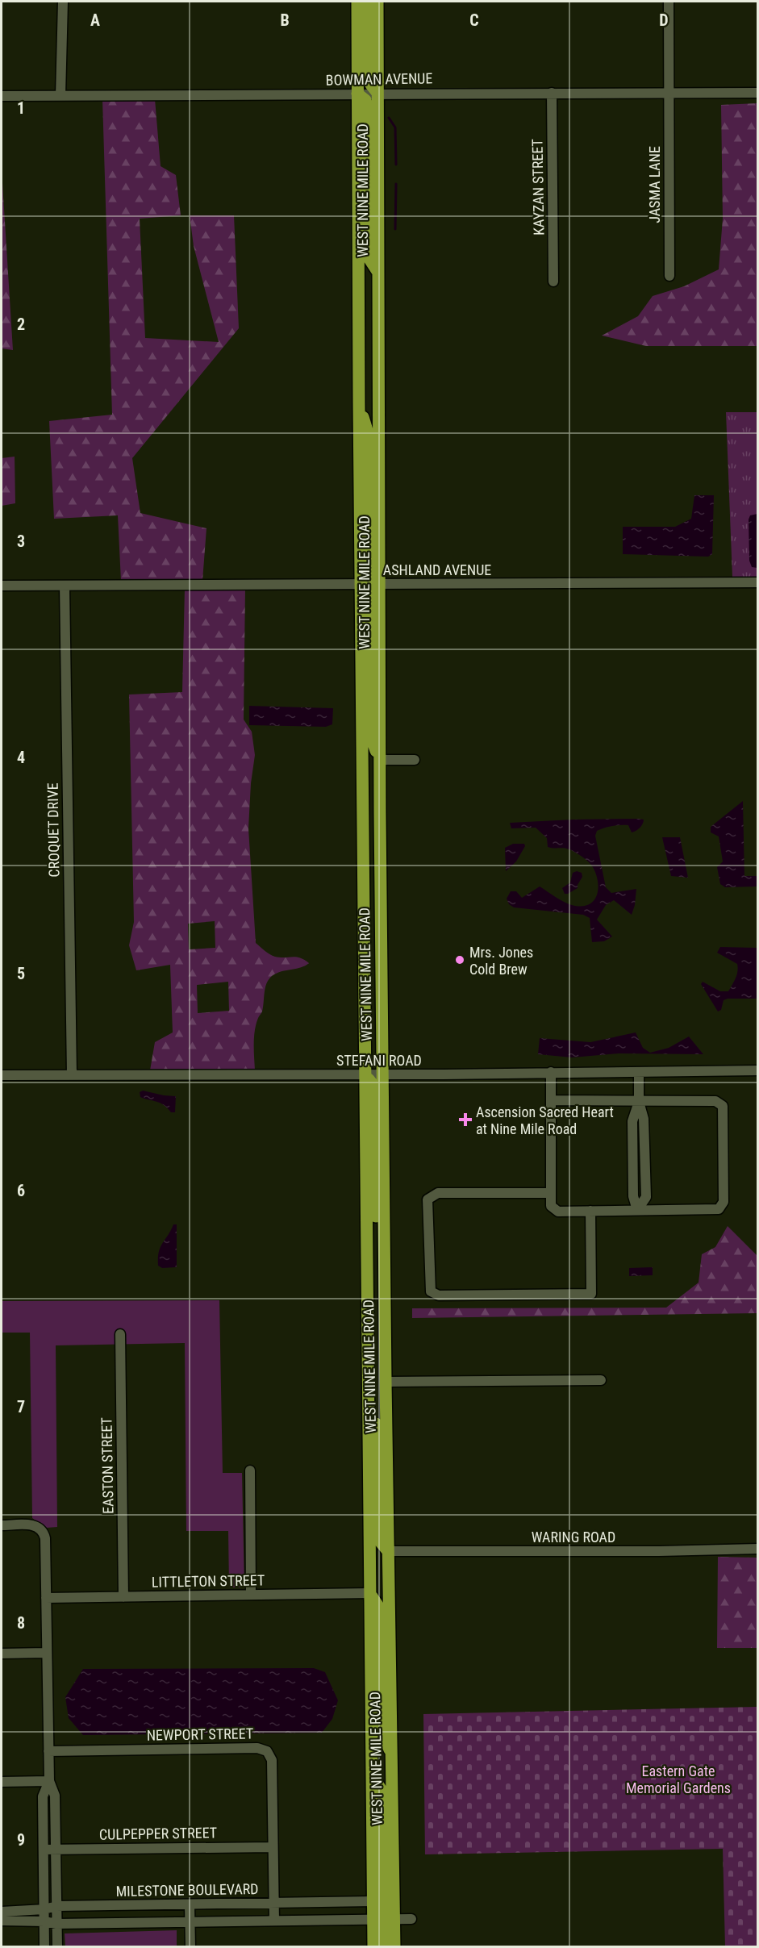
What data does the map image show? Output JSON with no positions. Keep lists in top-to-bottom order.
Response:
{
  "streets": {
    "main road": ["WEST NINE MILE ROAD"],
    "street": [
      "BOWMAN AVENUE",
      "JASMA LANE",
      "KAYZAN STREET",
      "ASHLAND AVENUE",
      "CROQUET DRIVE",
      "STEFANI ROAD",
      "EASTON STREET",
      "WARING ROAD",
      "LITTLETON STREET",
      "NEWPORT STREET",
      "CULPEPPER STREET",
      "MILESTONE BOULEVARD"
    ]
  },
  "crossings": [
    ["BOWMAN AVENUE", "JASMA LANE"],
    ["BOWMAN AVENUE", "KAYZAN STREET"],
    ["BOWMAN AVENUE", "WEST NINE MILE ROAD"],
    ["WEST NINE MILE ROAD", "ASHLAND AVENUE"],
    ["WEST NINE MILE ROAD", "STEFANI ROAD"],
    ["WEST NINE MILE ROAD", "WARING ROAD"],
    ["WEST NINE MILE ROAD", "LITTLETON STREET"],
    ["WEST NINE MILE ROAD", "MILESTONE BOULEVARD"],
    ["ASHLAND AVENUE", "CROQUET DRIVE"],
    ["CROQUET DRIVE", "STEFANI ROAD"],
    ["EASTON STREET", "LITTLETON STREET"],
    ["NEWPORT STREET", "CULPEPPER STREET"],
    ["NEWPORT STREET", "MILESTONE BOULEVARD"]
  ],
  "parks": ["Eastern Gate Memorial Gardens"],
  "places": {
    "other": ["Mrs. Jones Cold Brew"],
    "health": ["Ascension Sacred Heart at Nine Mile Road"]
  },
  "grid": {
    "columns": [
      "A",
      "B",
      "C",
      "D"
    ],
    "rows": [
      "1",
      "2",
      "3",
      "4",
      "5",
      "6",
      "7",
      "8",
      "9"
    ]
  }
}
